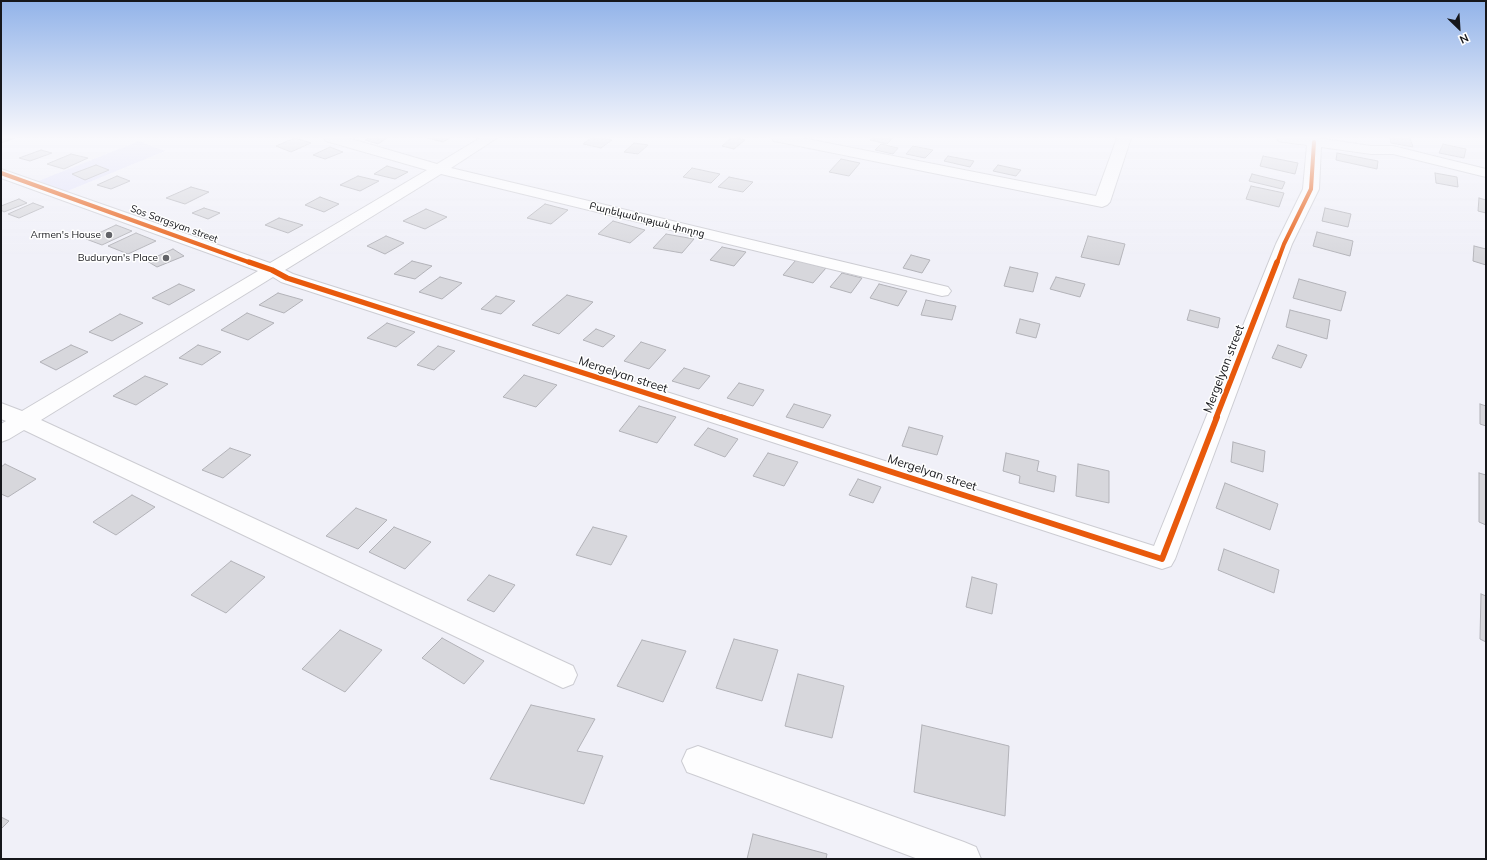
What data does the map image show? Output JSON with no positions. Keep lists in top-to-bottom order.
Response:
{
  "streets": {
    "street": ["Բարեկամության փողոց", "Sos Sargsyan street", "Mergelyan street"]
  },
  "crossings": [
    ["Sos Sargsyan street", "Mergelyan street"]
  ],
  "places": ["Armen's House", "Buduryan's Place"],
  "north": "bottom right"
}
